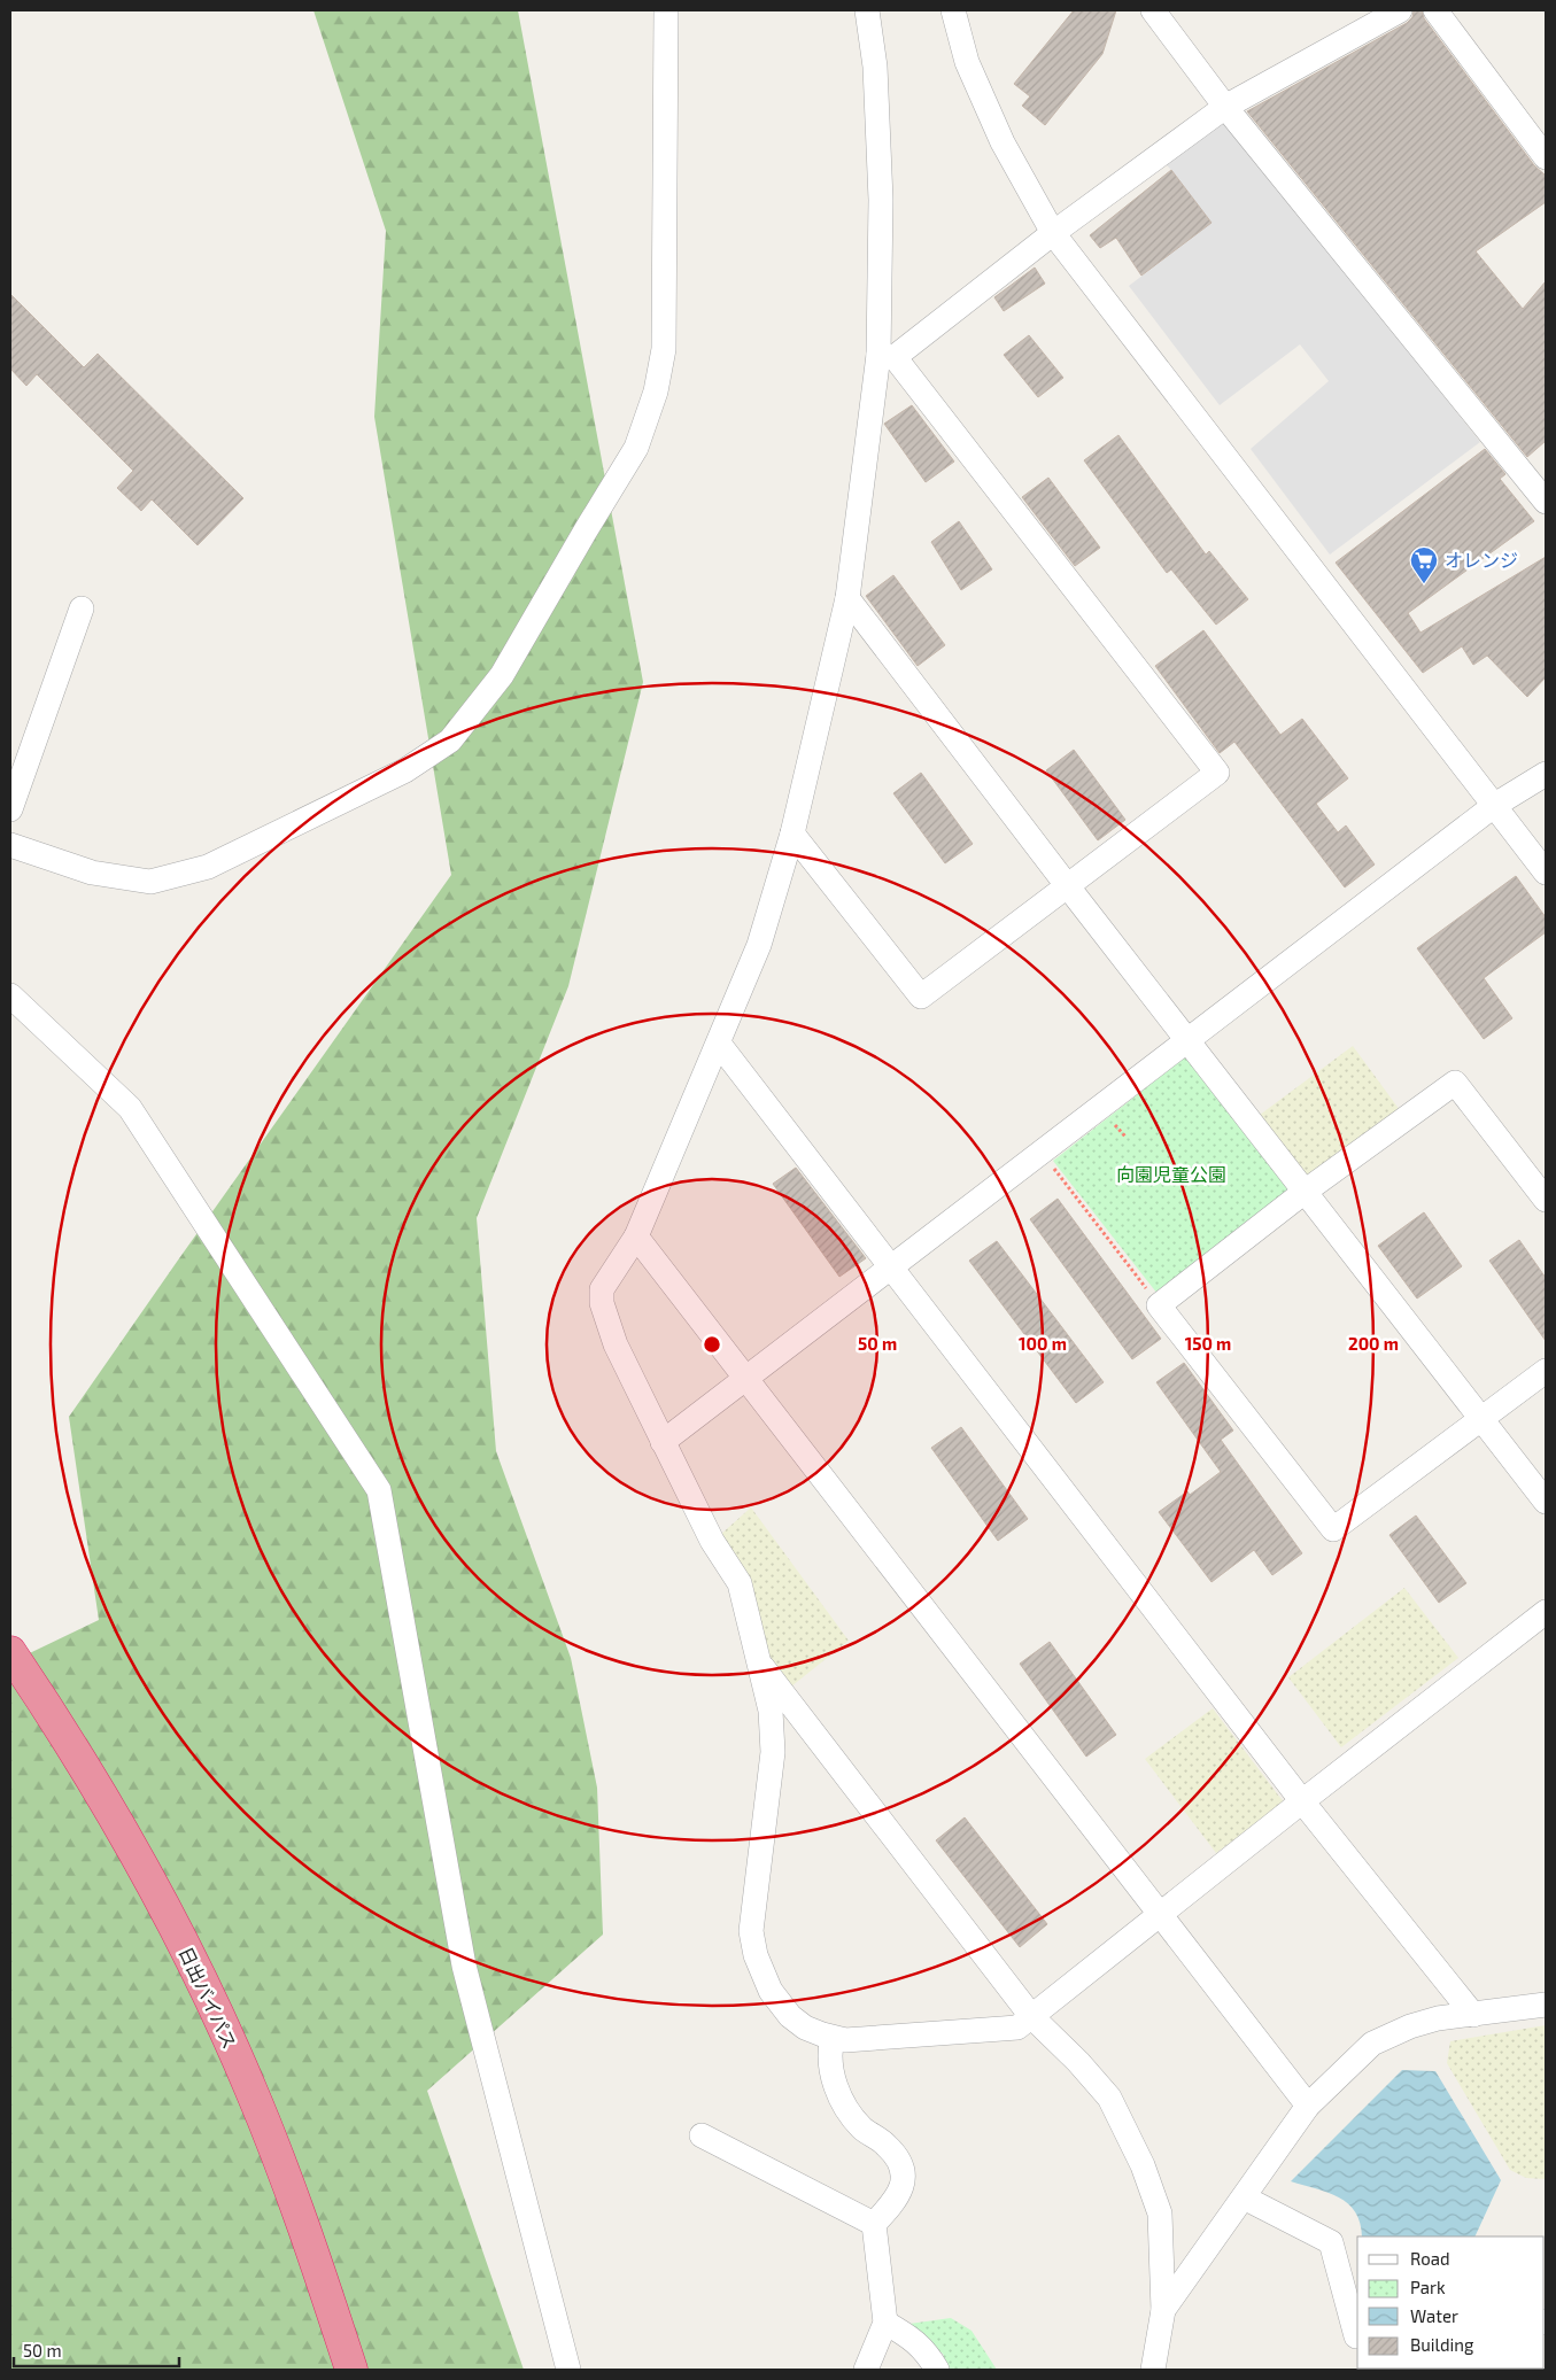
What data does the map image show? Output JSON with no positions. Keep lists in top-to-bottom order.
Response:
{
  "streets": {
    "highway": ["日出バイパス"]
  },
  "parks": ["向園児童公園"],
  "places": {
    "supermarket": ["オレンジ"]
  },
  "legend": [
    "Road",
    "Park",
    "Water",
    "Building"
  ],
  "scale_bar": "50 m",
  "rings": [
    "50 m",
    "100 m",
    "150 m",
    "200 m"
  ]
}
